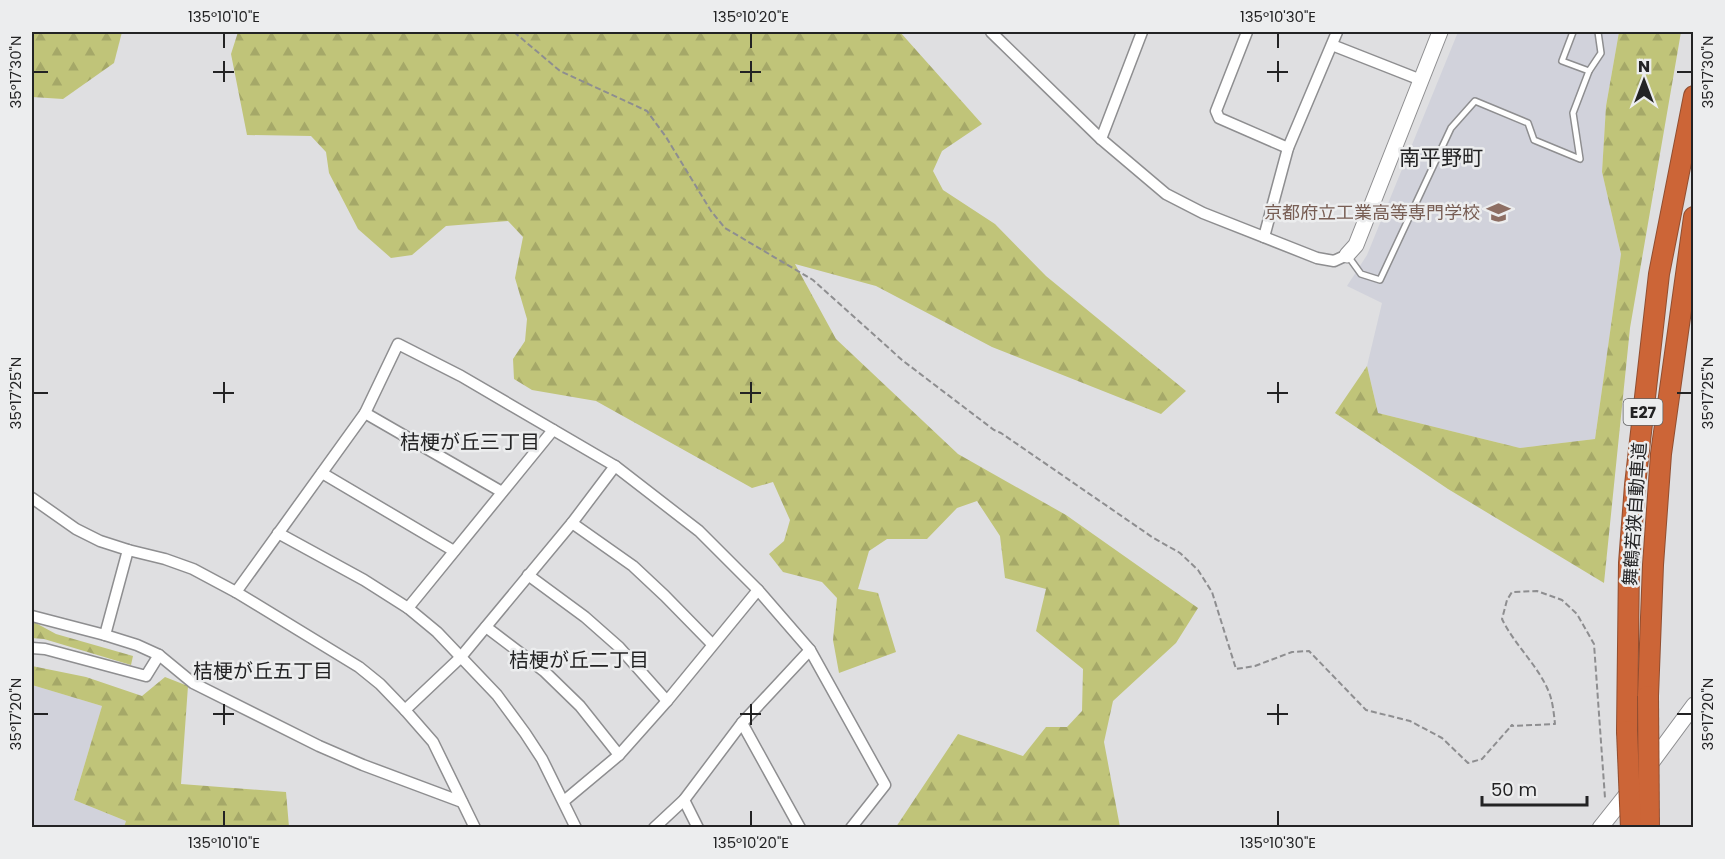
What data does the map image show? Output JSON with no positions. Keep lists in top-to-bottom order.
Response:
{
  "streets": {
    "highway": ["E27", "舞鶴若狭自動車道"]
  },
  "districts": [
    "南平野町",
    "桔梗が丘三丁目",
    "桔梗が丘二丁目",
    "桔梗が丘五丁目"
  ],
  "places": {
    "school or university": ["京都府立工業高等専門学校"]
  },
  "scale_bar": "50 m",
  "north": "top",
  "coordinates": [
    "135°10'10\"E",
    "135°10'20\"E",
    "135°10'30\"E",
    "35°17'30\"N",
    "35°17'25\"N",
    "35°17'20\"N"
  ]
}
